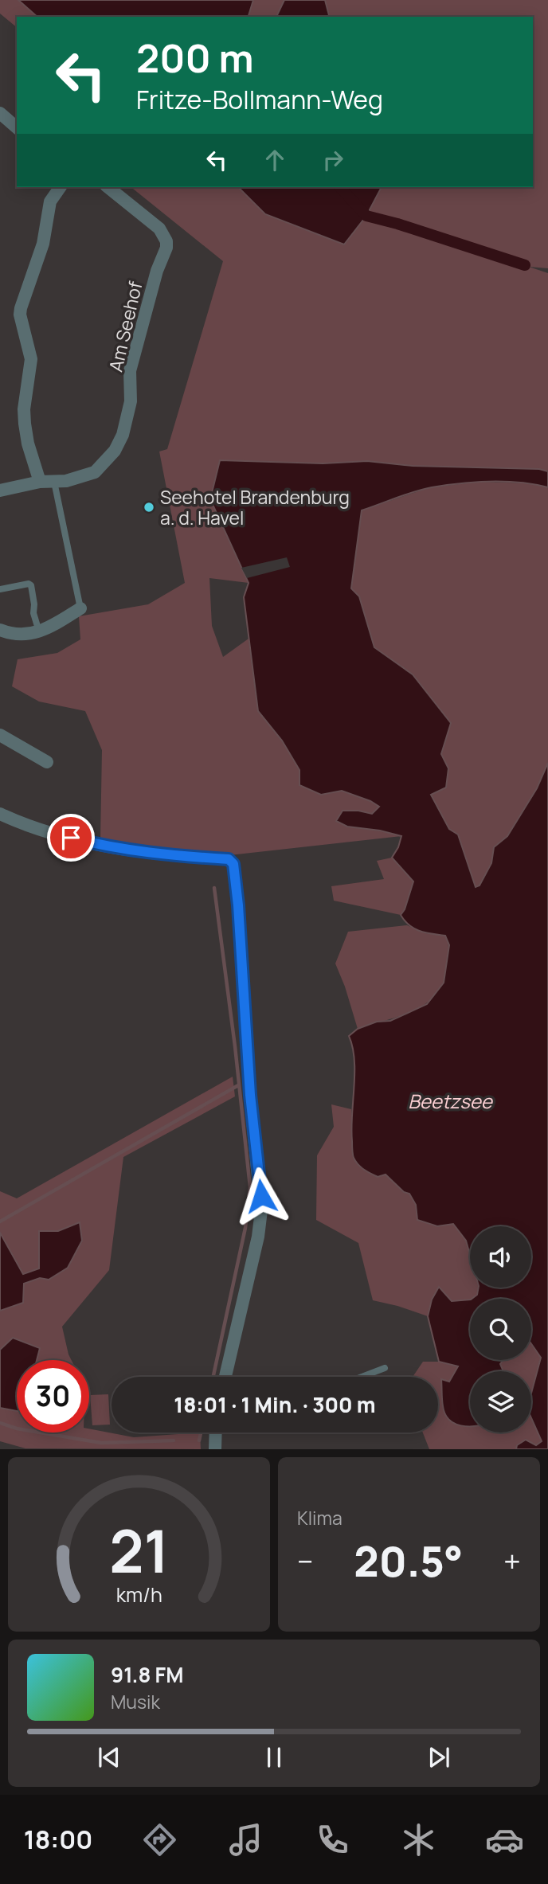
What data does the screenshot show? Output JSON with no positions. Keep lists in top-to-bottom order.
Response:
{
  "streets": {
    "street": ["Am Seehof"]
  },
  "water": ["Beetzsee"],
  "places": ["Seehotel Brandenburg a. d. Havel"],
  "page": {
    "turn": ["200 m", "Fritze-Bollmann-Weg"],
    "limit": "30",
    "trip": "18:01 · 1 Min. · 300 m",
    "tile": "Klima",
    "heat": ["−", "20.5°", "+"],
    "song": ["91.8 FM", "Musik"],
    "tabs": "18:00",
    "gauge": ["21", "km/h"]
  }
}
